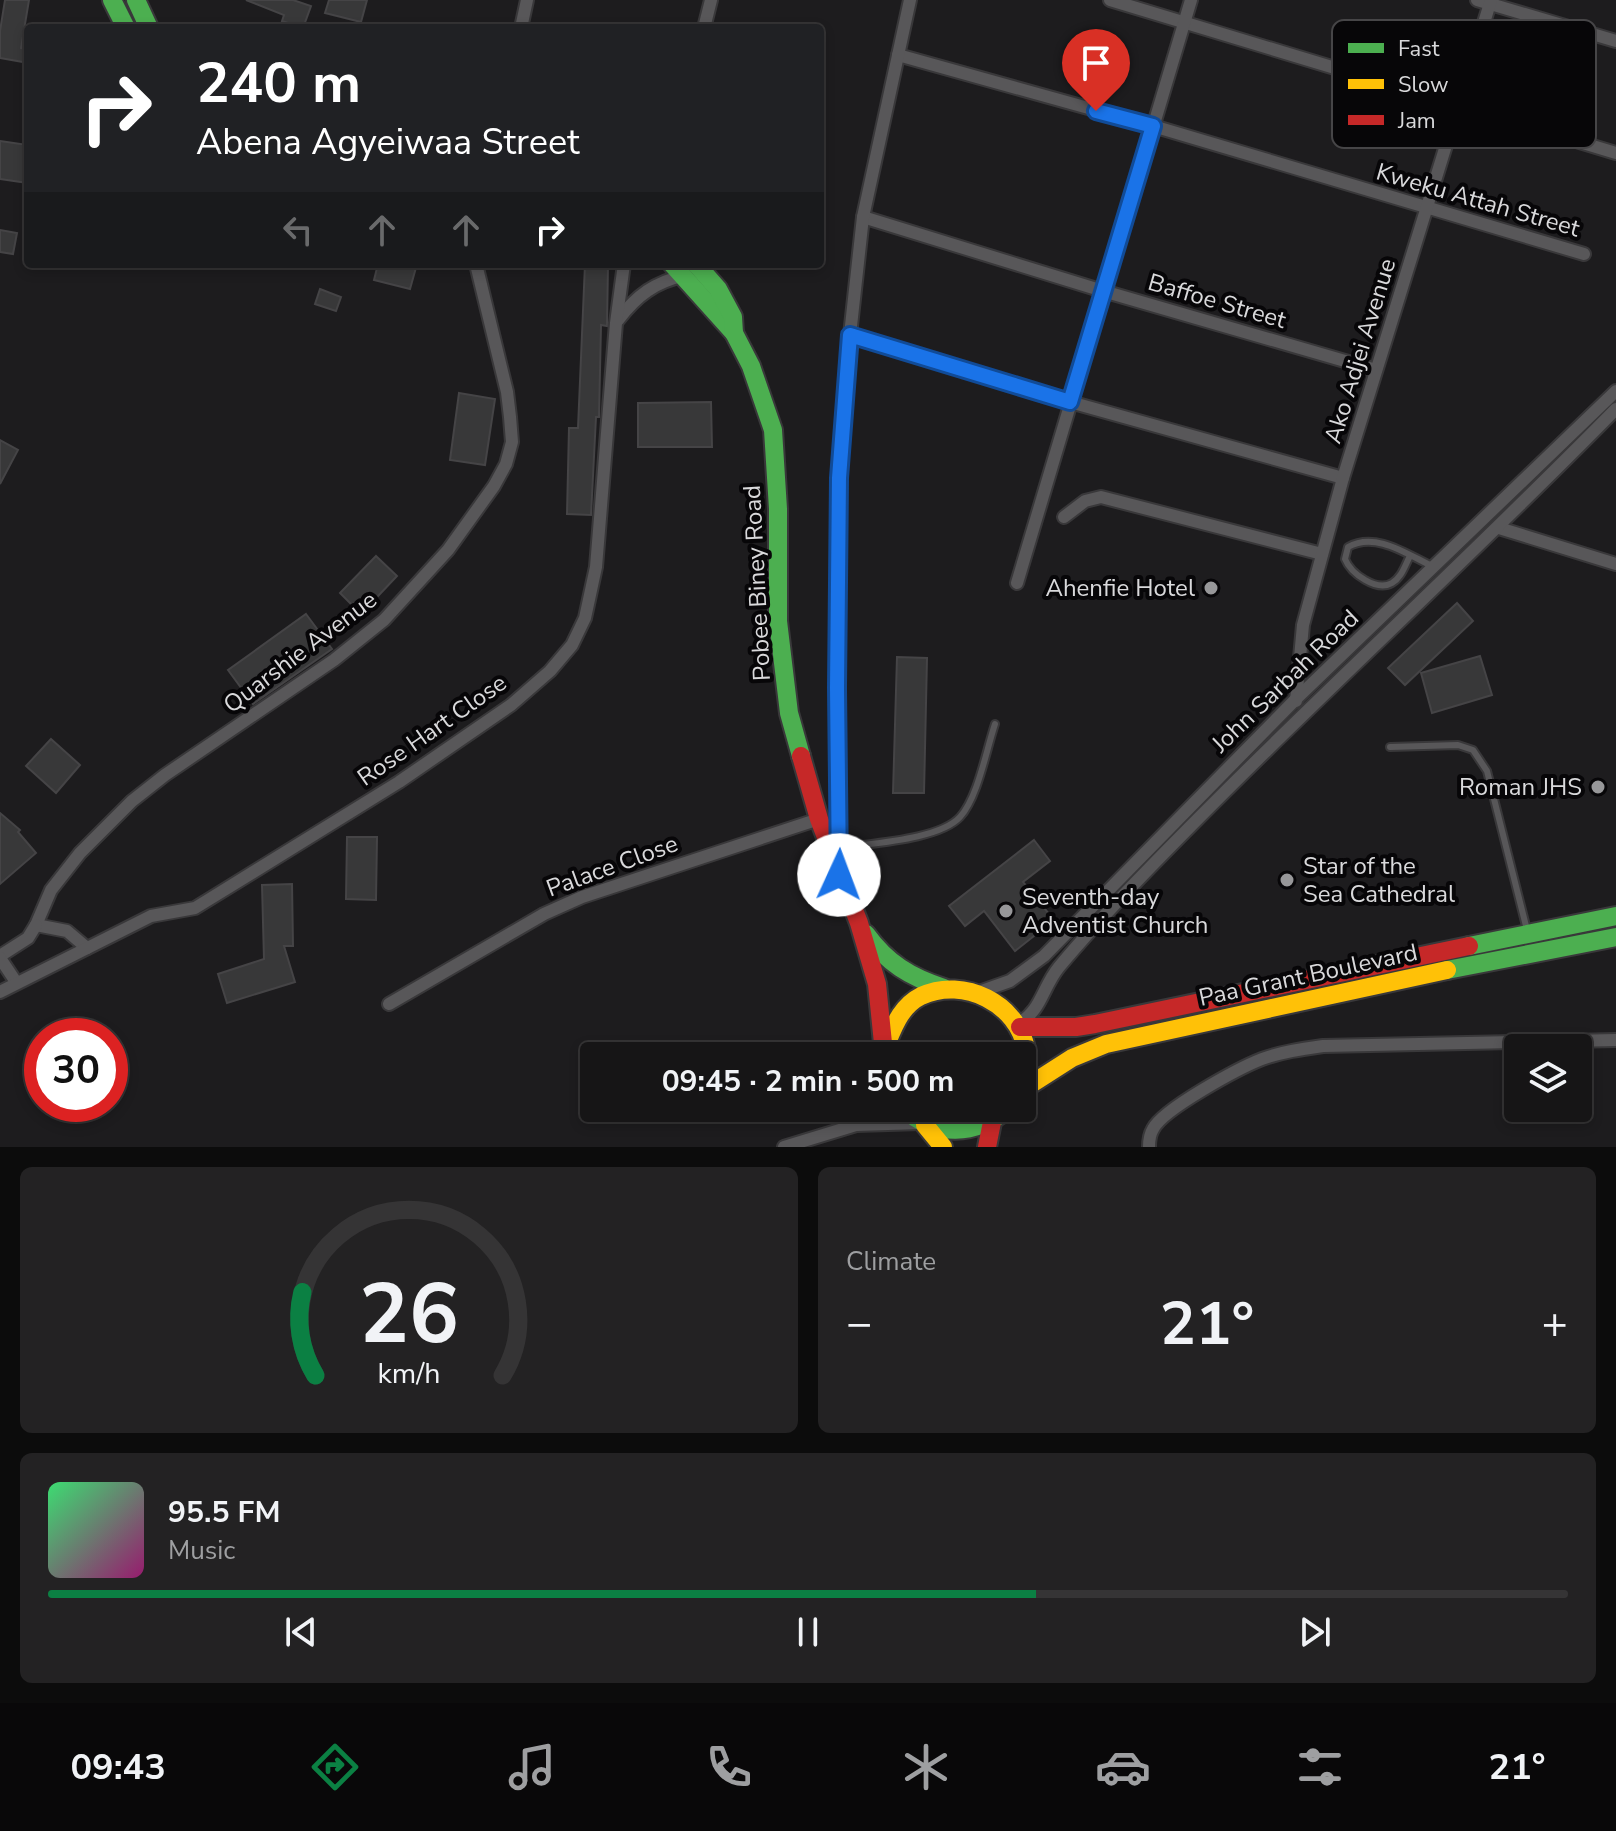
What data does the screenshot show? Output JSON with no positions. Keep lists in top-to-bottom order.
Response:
{
  "streets": {
    "main road": ["Pobee Biney Road", "Paa Grant Boulevard"],
    "street": [
      "Kweku Attah Street",
      "Baffoe Street",
      "Ako Adjei Avenue",
      "Quarshie Avenue",
      "John Sarbah Road",
      "Rose Hart Close",
      "Palace Close"
    ]
  },
  "crossings": [
    ["Kweku Attah Street", "Ako Adjei Avenue"],
    ["Baffoe Street", "Ako Adjei Avenue"],
    ["Ako Adjei Avenue", "John Sarbah Road"],
    ["Pobee Biney Road", "Palace Close"],
    ["John Sarbah Road", "Paa Grant Boulevard"]
  ],
  "places": [
    "Ahenfie Hotel",
    "Roman JHS",
    "Star of the Sea Cathedral",
    "Seventh-day Adventist Church"
  ],
  "legend": ["Fast", "Slow", "Jam"],
  "page": {
    "turn": ["240 m", "Abena Agyeiwaa Street"],
    "limit": "30",
    "trip": "09:45 · 2 min · 500 m",
    "tile": "Climate",
    "heat": ["−", "21°", "+"],
    "song": ["95.5 FM", "Music"],
    "tabs": ["09:43", "21°"],
    "gauge": ["26", "km/h"]
  }
}
